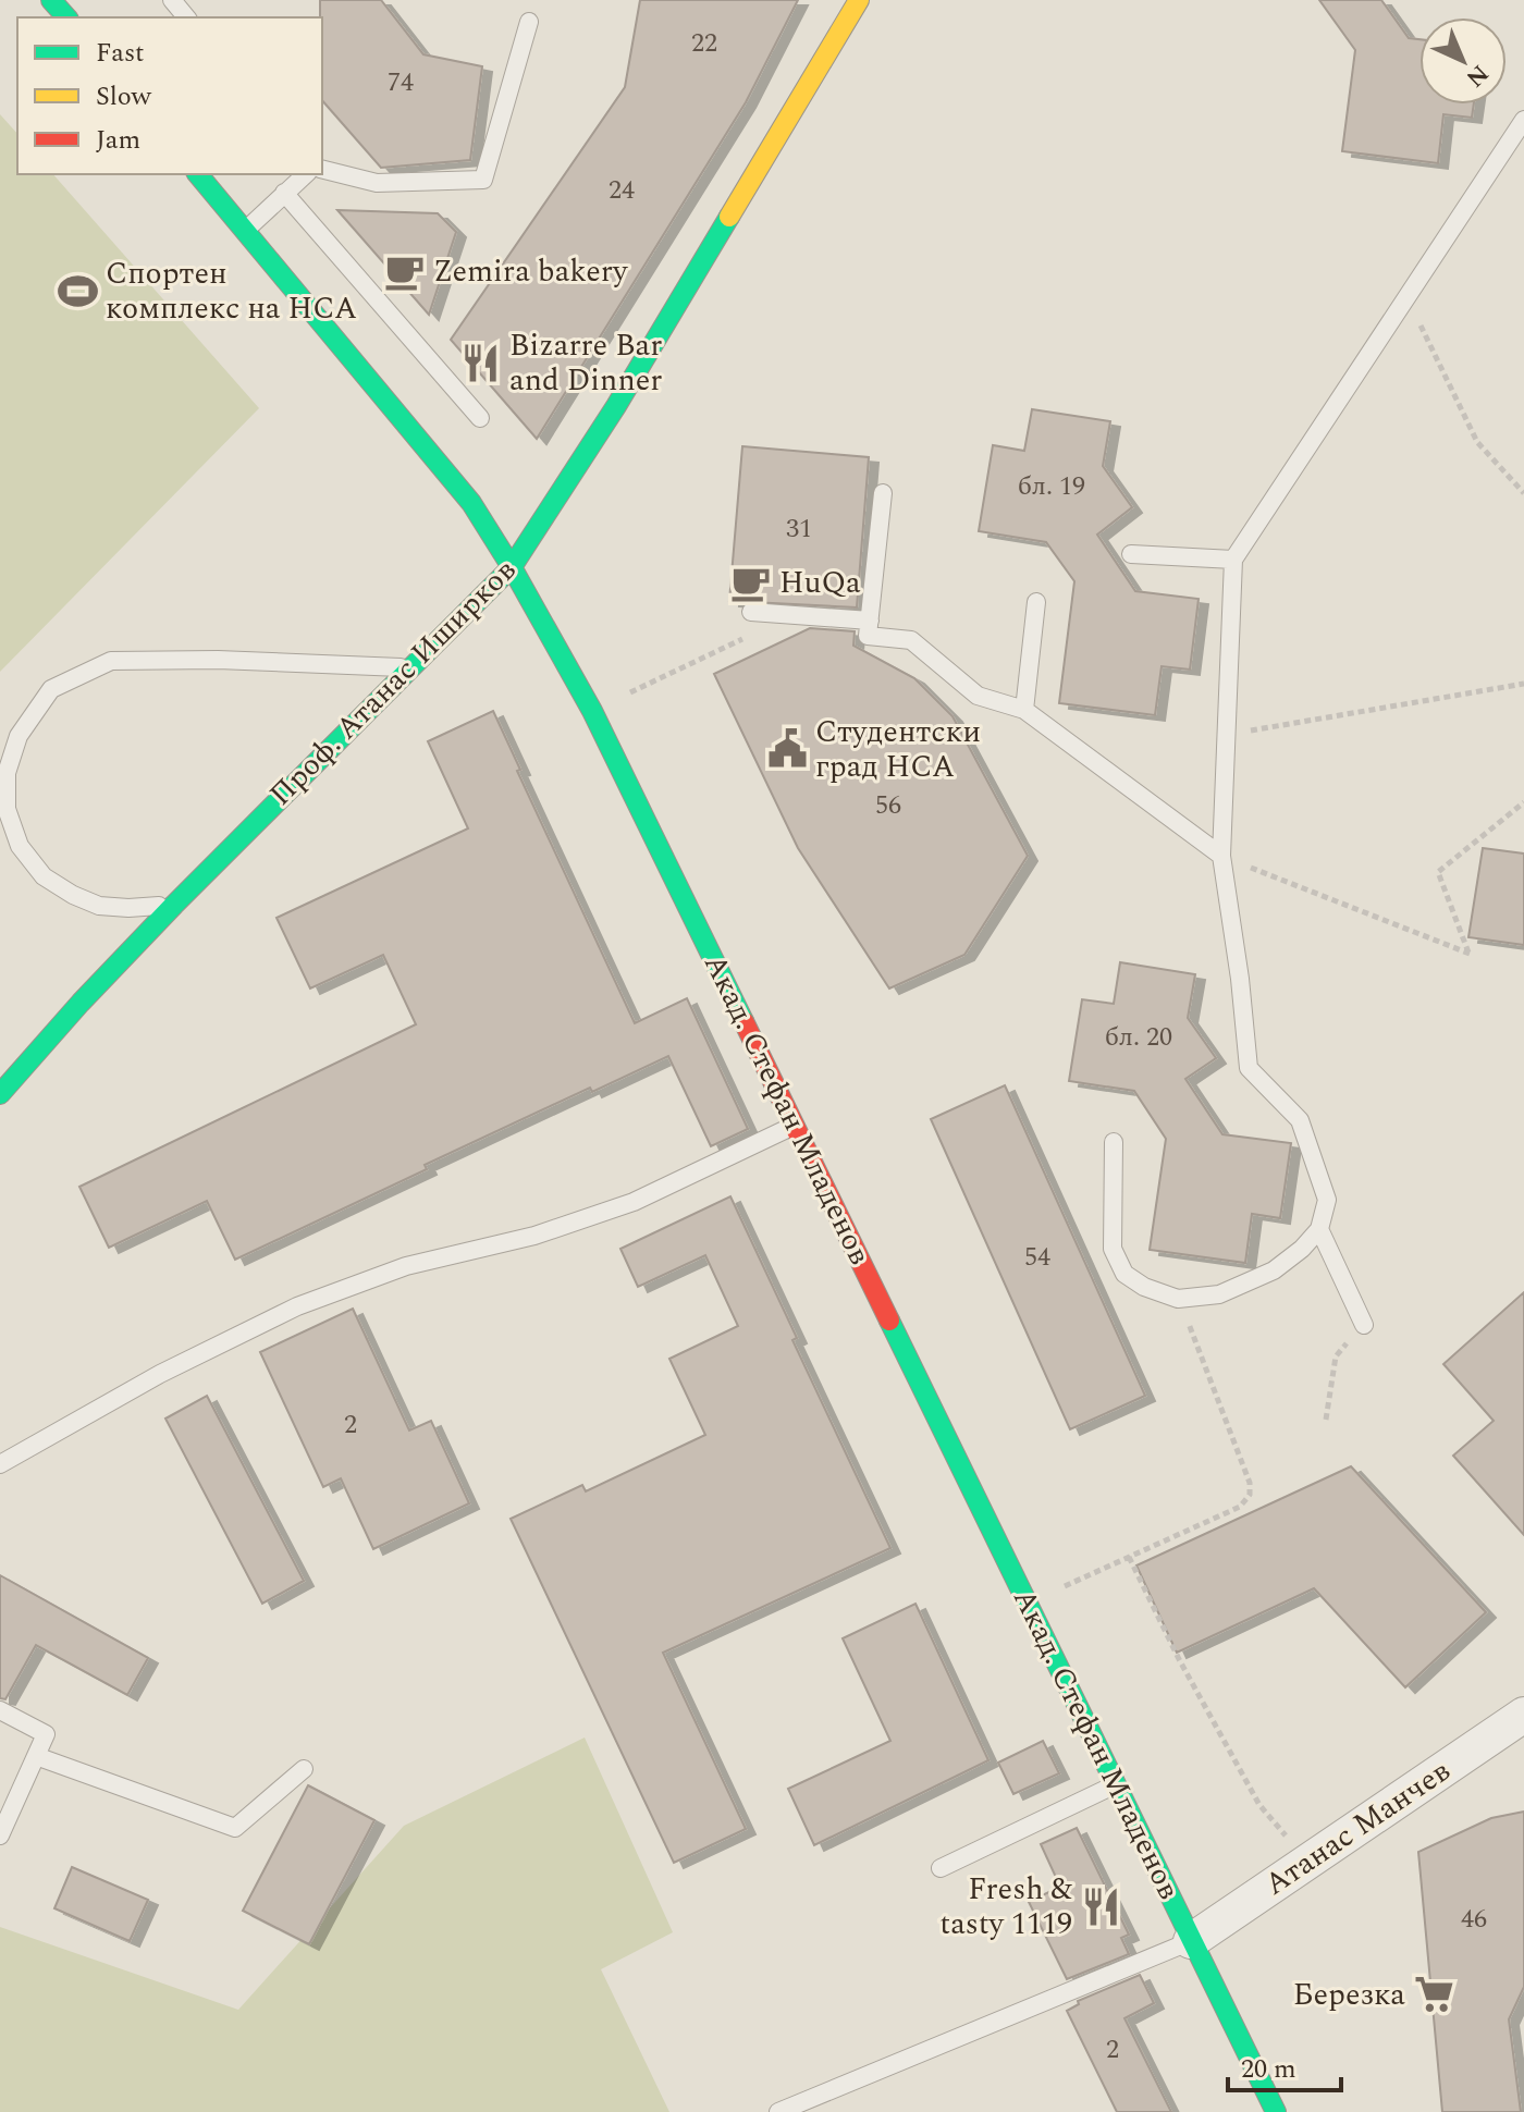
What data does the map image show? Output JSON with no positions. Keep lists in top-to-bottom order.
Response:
{
  "streets": {
    "street": ["Проф. Атанас Иширков", "Акад. Стефан Младенов", "Атанас Манчев"]
  },
  "crossings": [
    ["Проф. Атанас Иширков", "Акад. Стефан Младенов"],
    ["Акад. Стефан Младенов", "Атанас Манчев"]
  ],
  "places": {
    "cafe": ["Zemira bakery", "HuQa"],
    "sports": ["Спортен комплекс на НСА"],
    "restaurant": ["Bizarre Bar and Dinner", "Fresh & tasty 1119"],
    "public building": ["Студентски град НСА"],
    "supermarket": ["Березка"]
  },
  "house_numbers": [
    "22",
    "74",
    "24",
    "бл. 19",
    "31",
    "56",
    "бл. 20",
    "54",
    "2",
    "46",
    "2"
  ],
  "legend": ["Fast", "Slow", "Jam"],
  "scale_bar": "20 m",
  "north": "bottom right"
}
